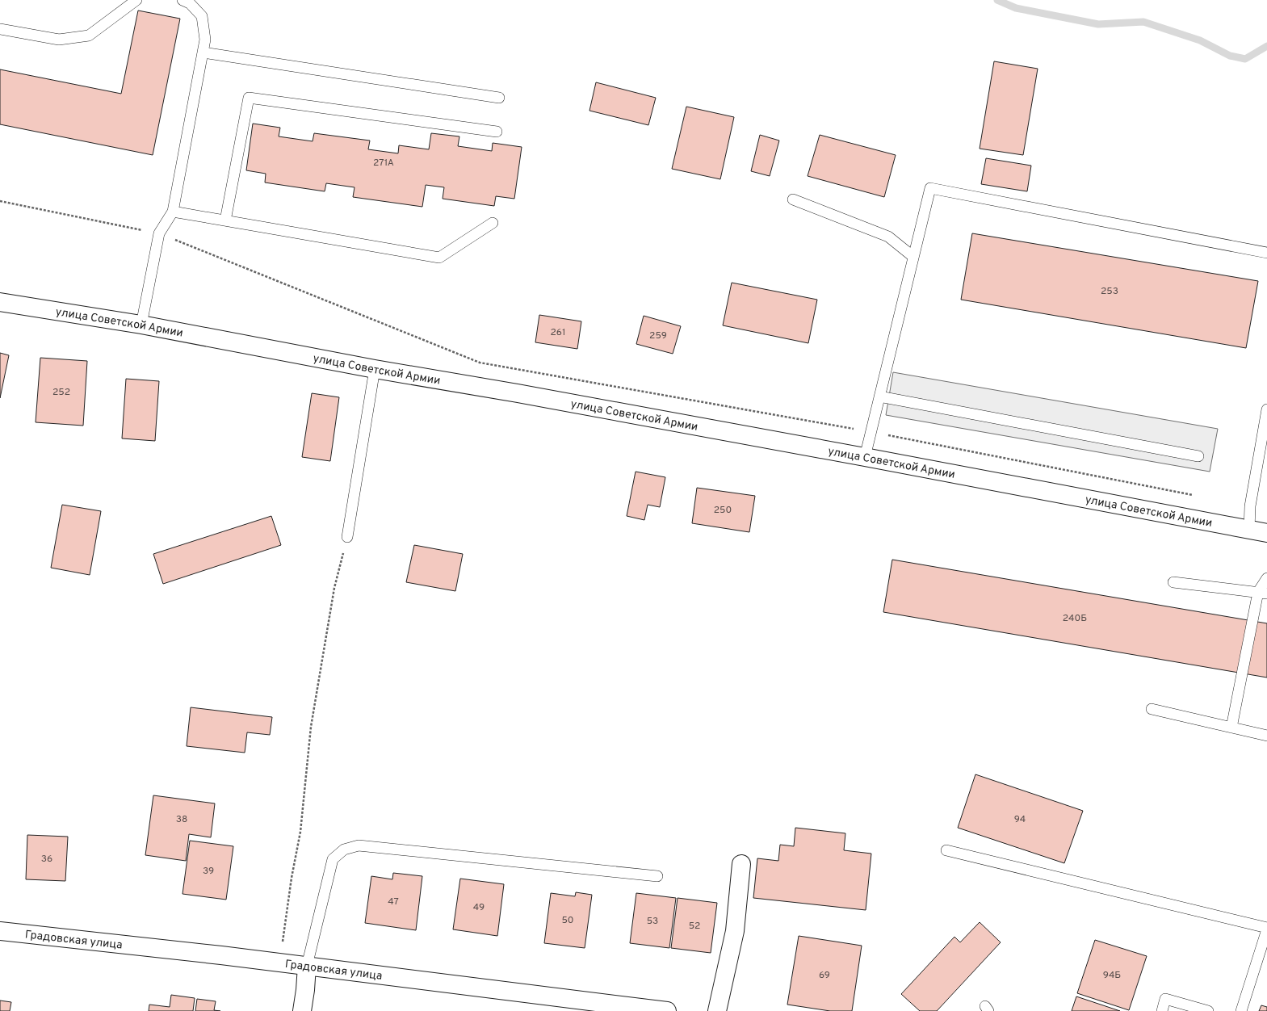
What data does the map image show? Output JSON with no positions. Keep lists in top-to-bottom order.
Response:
{
  "streets": {
    "street": ["улица Советской Армии", "Градовская улица"]
  },
  "house_numbers": [
    "271А",
    "253",
    "261",
    "259",
    "252",
    "250",
    "240Б",
    "38",
    "94",
    "36",
    "39",
    "47",
    "49",
    "50",
    "53",
    "52",
    "69",
    "94Б"
  ]
}
